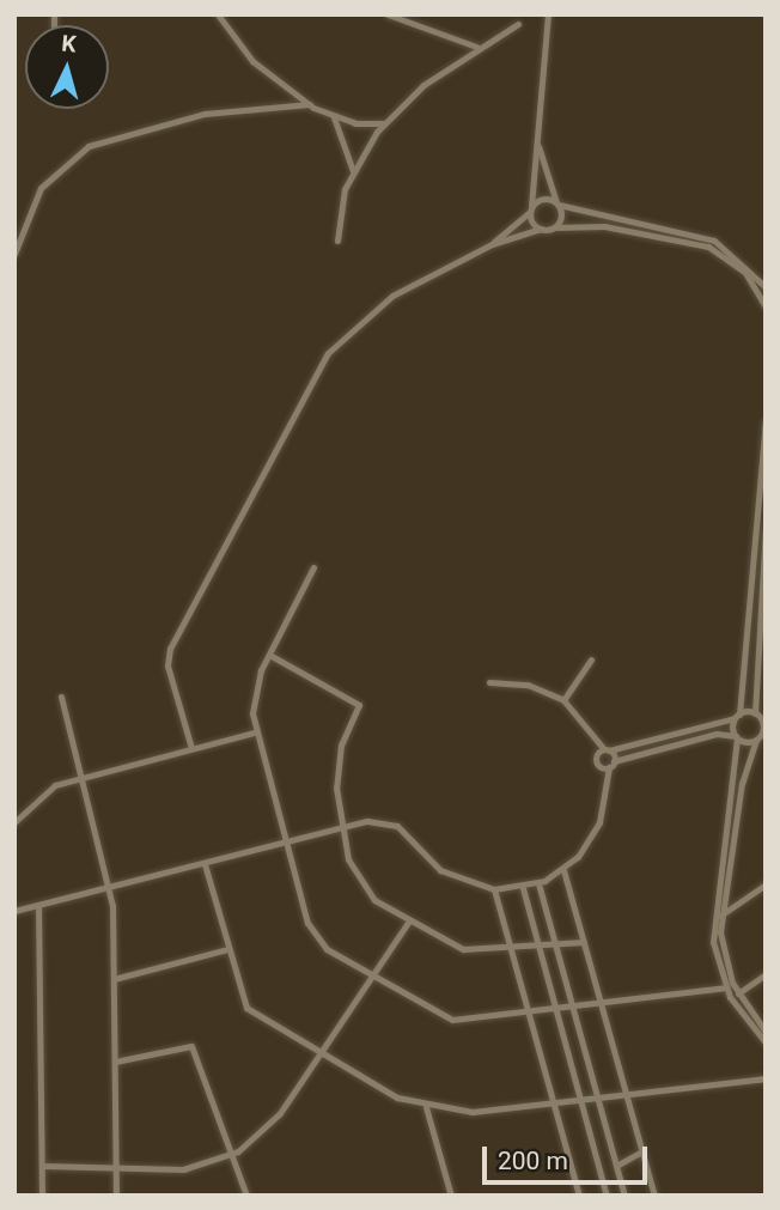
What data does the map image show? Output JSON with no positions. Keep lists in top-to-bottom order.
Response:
{
  "scale_bar": "200 m",
  "north": "top"
}
